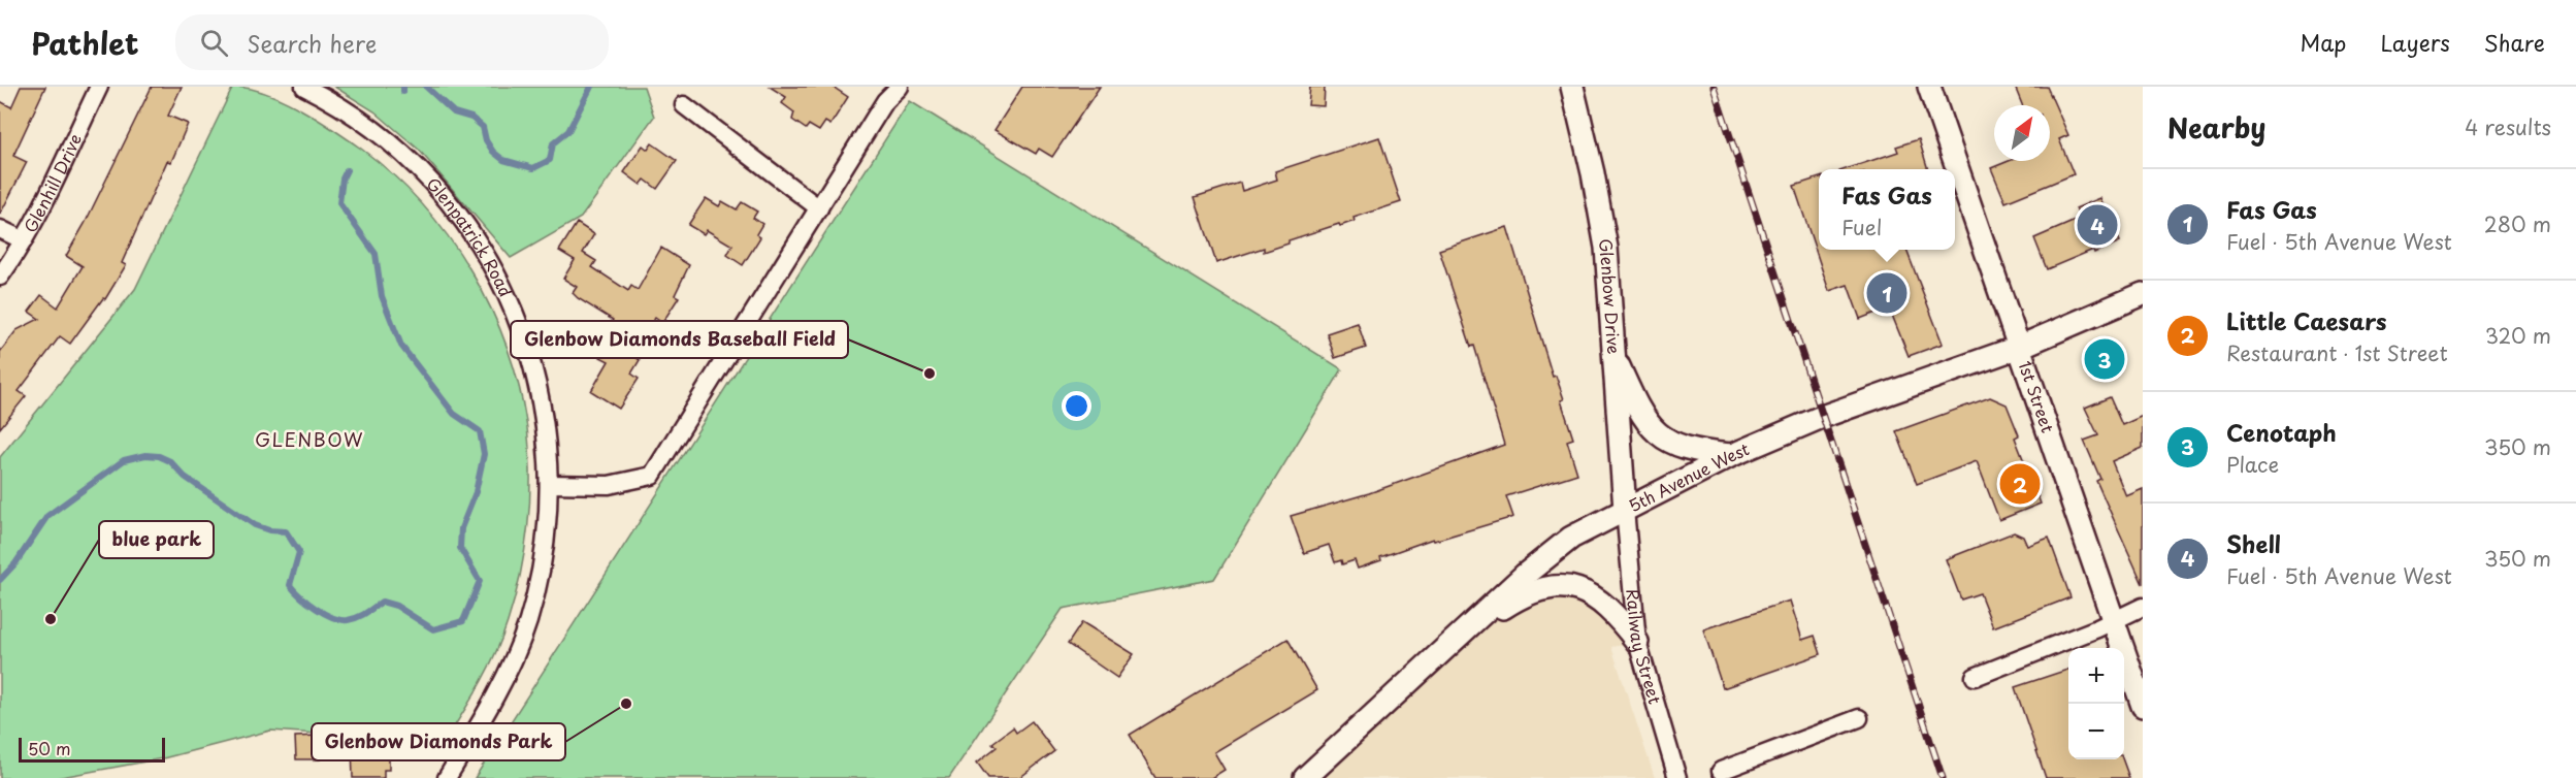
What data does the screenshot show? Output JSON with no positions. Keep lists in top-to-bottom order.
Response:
{
  "streets": {
    "street": [
      "Glenhill Drive",
      "Glenpatrick Road",
      "Glenbow Drive",
      "1st Street",
      "5th Avenue West",
      "Railway Street"
    ]
  },
  "crossings": [
    ["Glenbow Drive", "5th Avenue West"],
    ["Glenbow Drive", "Railway Street"],
    ["1st Street", "5th Avenue West"],
    ["5th Avenue West", "Railway Street"]
  ],
  "districts": ["GLENBOW"],
  "places": ["Glenbow Diamonds Baseball Field", "blue park", "Glenbow Diamonds Park"],
  "scale_bar": "50 m",
  "north": "top right",
  "page": {
    "header": "Pathlet",
    "search": "Search here",
    "nav": ["Map", "Layers", "Share"],
    "heading": ["Nearby", "4 results"],
    "list": [
      {
        "mark": "1",
        "name": "Fas Gas",
        "note": "Fuel · 5th Avenue West",
        "value": "280 m"
      },
      {
        "mark": "2",
        "name": "Little Caesars",
        "note": "Restaurant · 1st Street",
        "value": "320 m"
      },
      {
        "mark": "3",
        "name": "Cenotaph",
        "note": "Place",
        "value": "350 m"
      },
      {
        "mark": "4",
        "name": "Shell",
        "note": "Fuel · 5th Avenue West",
        "value": "350 m"
      }
    ],
    "popup": ["Fas Gas", "Fuel"],
    "pins": [
      "4",
      "1",
      "3",
      "2"
    ],
    "map_buttons": ["+", "−"],
    "scale": "50 m"
  }
}
